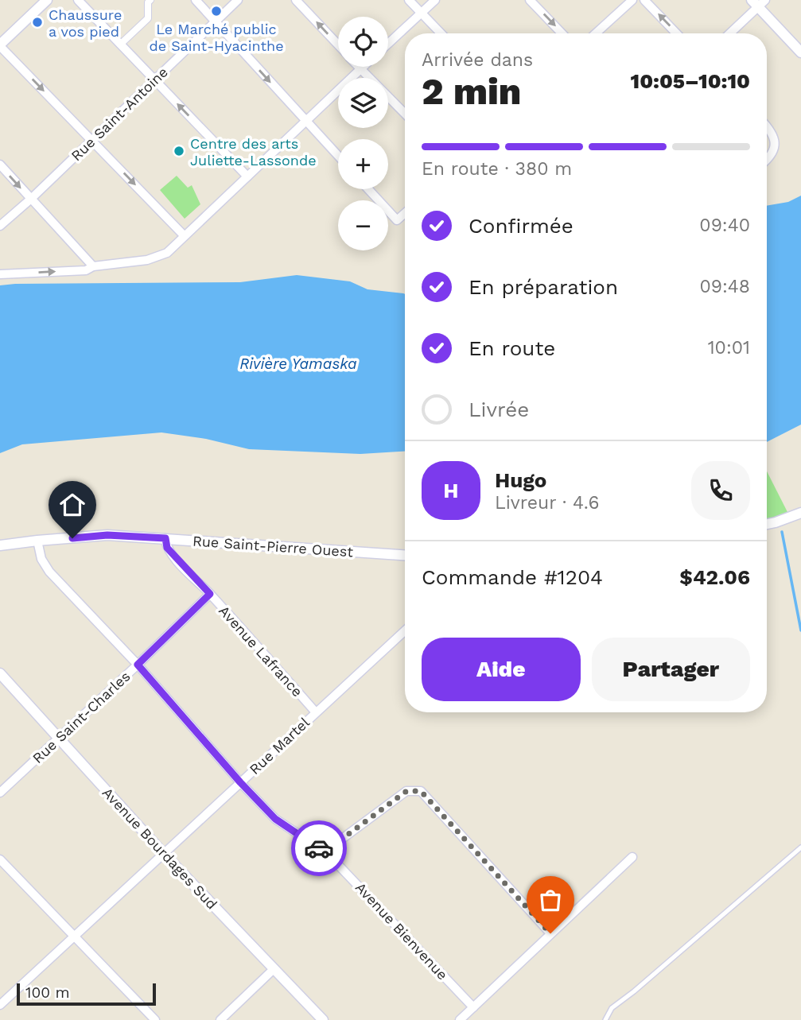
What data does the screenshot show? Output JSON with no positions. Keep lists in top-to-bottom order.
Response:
{
  "streets": {
    "street": [
      "Rue Saint-Antoine",
      "Rue Saint-Pierre Ouest",
      "Avenue Lafrance",
      "Rue Saint-Charles",
      "Rue Martel",
      "Avenue Bourdages Sud",
      "Avenue Bienvenue"
    ]
  },
  "crossings": [
    ["Rue Saint-Pierre Ouest", "Avenue Lafrance"],
    ["Rue Saint-Pierre Ouest", "Avenue Bienvenue"],
    ["Avenue Lafrance", "Rue Saint-Charles"],
    ["Avenue Lafrance", "Rue Martel"],
    ["Rue Saint-Charles", "Avenue Bourdages Sud"],
    ["Rue Saint-Charles", "Avenue Bienvenue"],
    ["Rue Martel", "Avenue Bourdages Sud"],
    ["Rue Martel", "Avenue Bienvenue"]
  ],
  "water": ["Rivière Yamaska"],
  "places": ["Le Marché public de Saint-Hyacinthe", "Chaussure a vos pied", "Centre des arts Juliette-Lassonde"],
  "scale_bar": "100 m",
  "page": {
    "map_buttons": ["+", "−"],
    "heading": ["2 min", "Arrivée dans", "10:05–10:10"],
    "panel": [
      "Hugo",
      "Livreur · 4.6",
      "Commande #1204",
      "$42.06"
    ],
    "bar": "En route · 380 m",
    "list": [
      ["Confirmée", "09:40"],
      ["En préparation", "09:48"],
      ["En route", "10:01"],
      "Livrée"
    ],
    "round": "H",
    "buttons": ["Aide", "Partager"],
    "scale": "100 m"
  }
}
